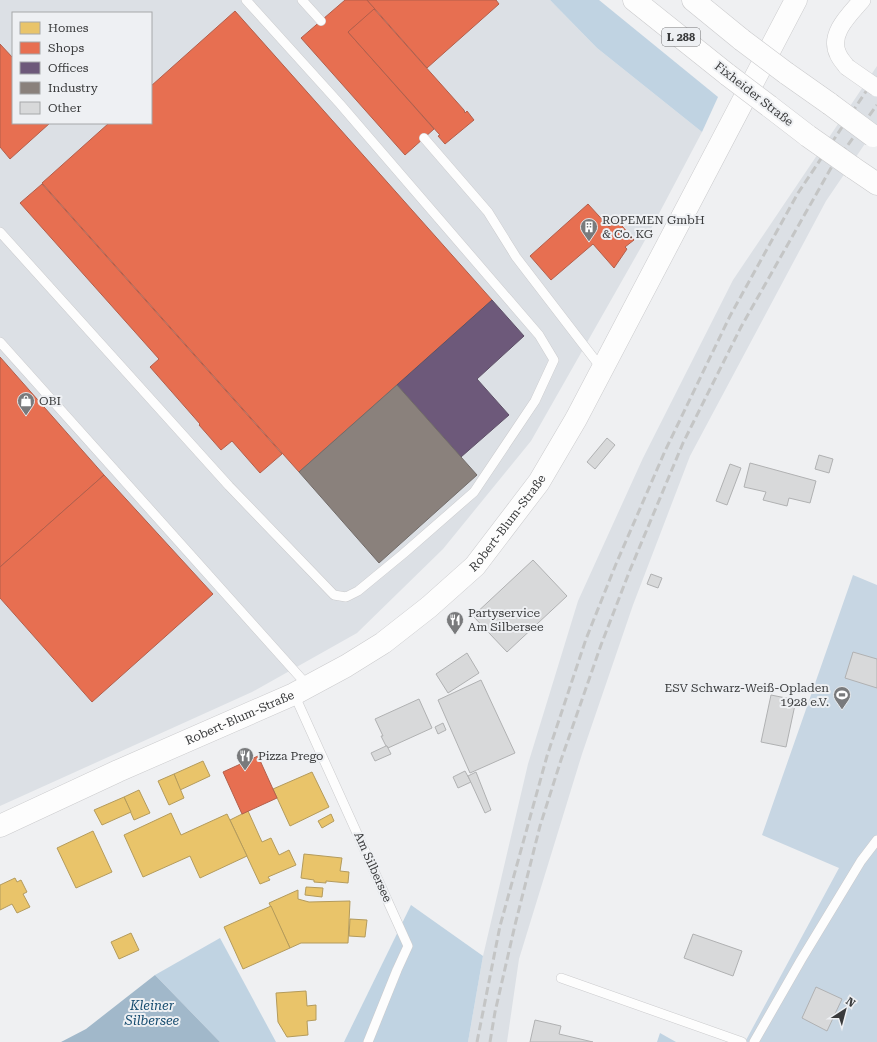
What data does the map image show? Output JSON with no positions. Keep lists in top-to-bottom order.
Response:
{
  "streets": {
    "main road": ["L 288", "Fixheider Straße", "Robert-Blum-Straße"],
    "lane": ["Am Silbersee"]
  },
  "crossings": [
    ["Robert-Blum-Straße", "Am Silbersee"]
  ],
  "water": ["Kleiner Silbersee"],
  "places": {
    "building": ["ROPEMEN GmbH & Co. KG"],
    "shop": ["OBI"],
    "restaurant": ["Partyservice Am Silbersee", "Pizza Prego"],
    "sports": ["ESV Schwarz-Weiß-Opladen 1928 e.V."]
  },
  "legend": [
    "Homes",
    "Shops",
    "Offices",
    "Industry",
    "Other"
  ],
  "north": "top right"
}
